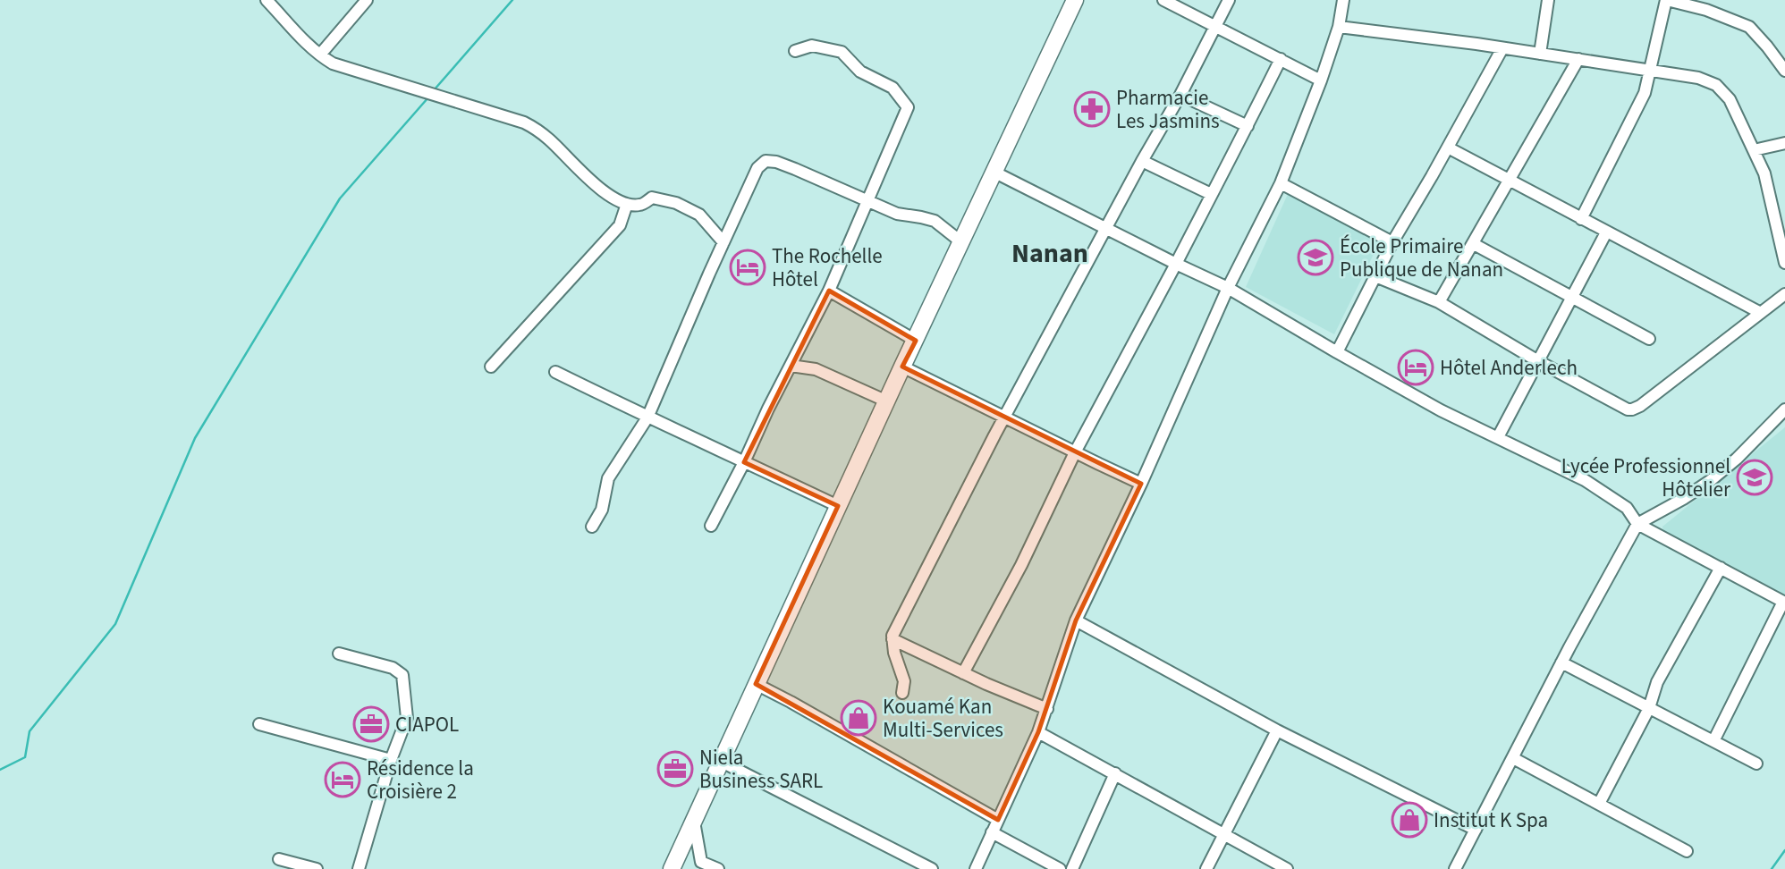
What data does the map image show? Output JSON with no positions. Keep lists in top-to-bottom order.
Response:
{
  "districts": ["Nanan"],
  "places": {
    "pharmacy": ["Pharmacie Les Jasmins"],
    "school or university": ["École Primaire Publique de Nanan", "Lycée Professionnel Hôtelier"],
    "hotel": ["The Rochelle Hôtel", "Hôtel Anderlech", "Résidence la Croisière 2"],
    "shop": ["Kouamé Kan Multi-Services", "Institut K Spa"],
    "office": ["CIAPOL", "Niela Business SARL"]
  }
}
